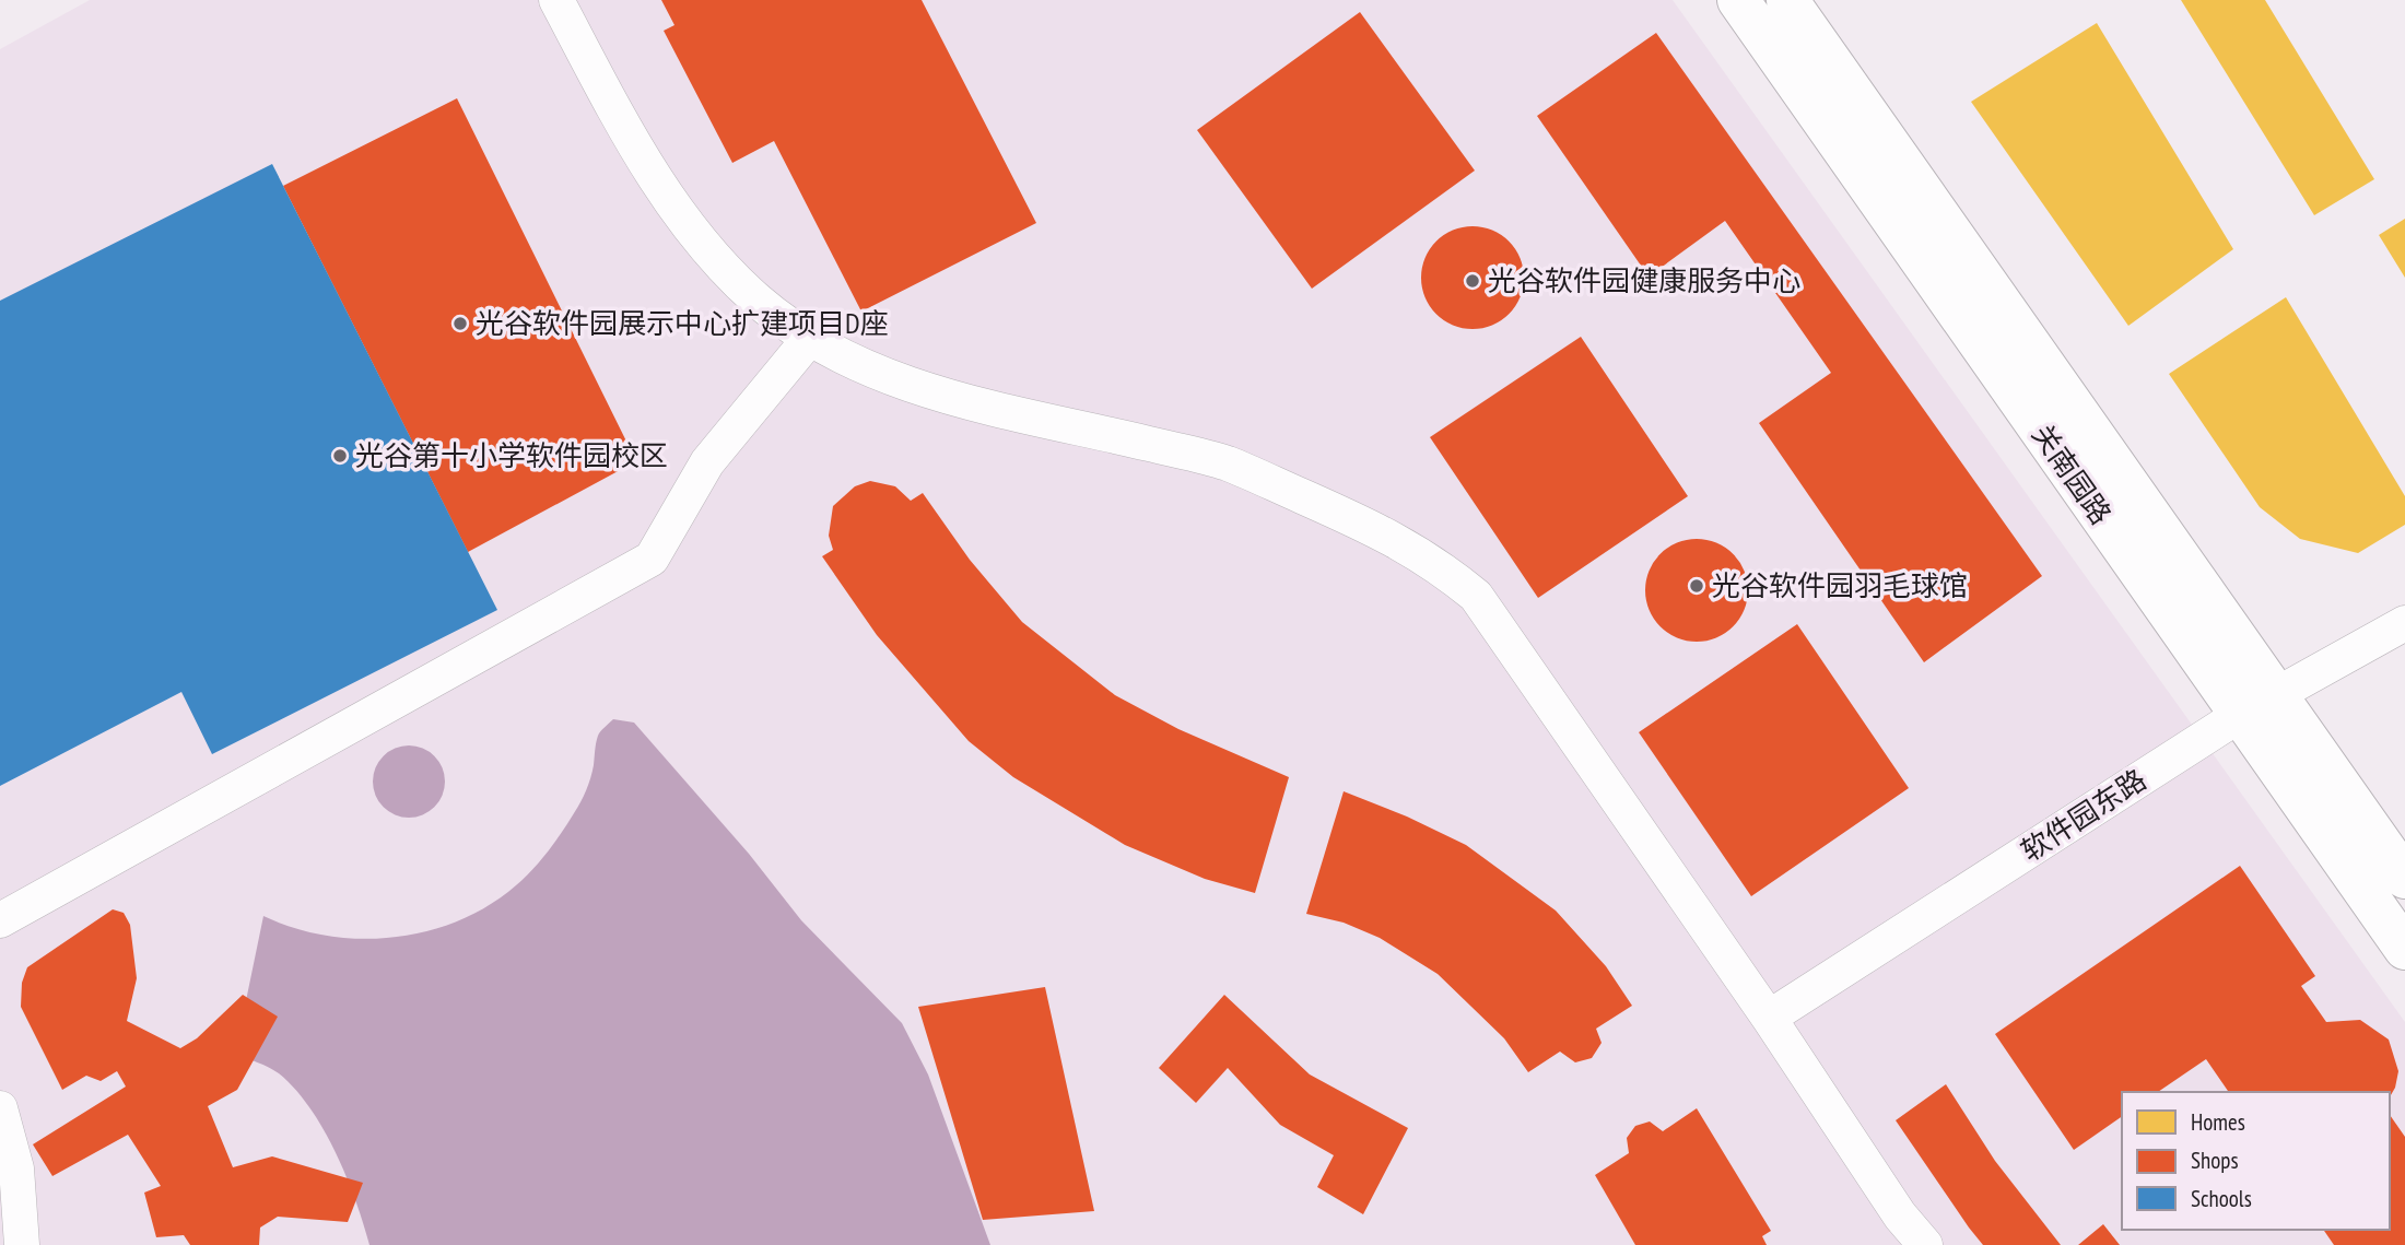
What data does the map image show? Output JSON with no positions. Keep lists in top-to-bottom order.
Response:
{
  "streets": {
    "main road": ["关南园路"],
    "street": ["软件园东路"]
  },
  "crossings": [
    ["关南园路", "软件园东路"]
  ],
  "places": [
    "光谷软件园健康服务中心",
    "光谷软件园展示中心扩建项目D座",
    "光谷第十小学软件园校区",
    "光谷软件园羽毛球馆"
  ],
  "legend": ["Homes", "Shops", "Schools"]
}
